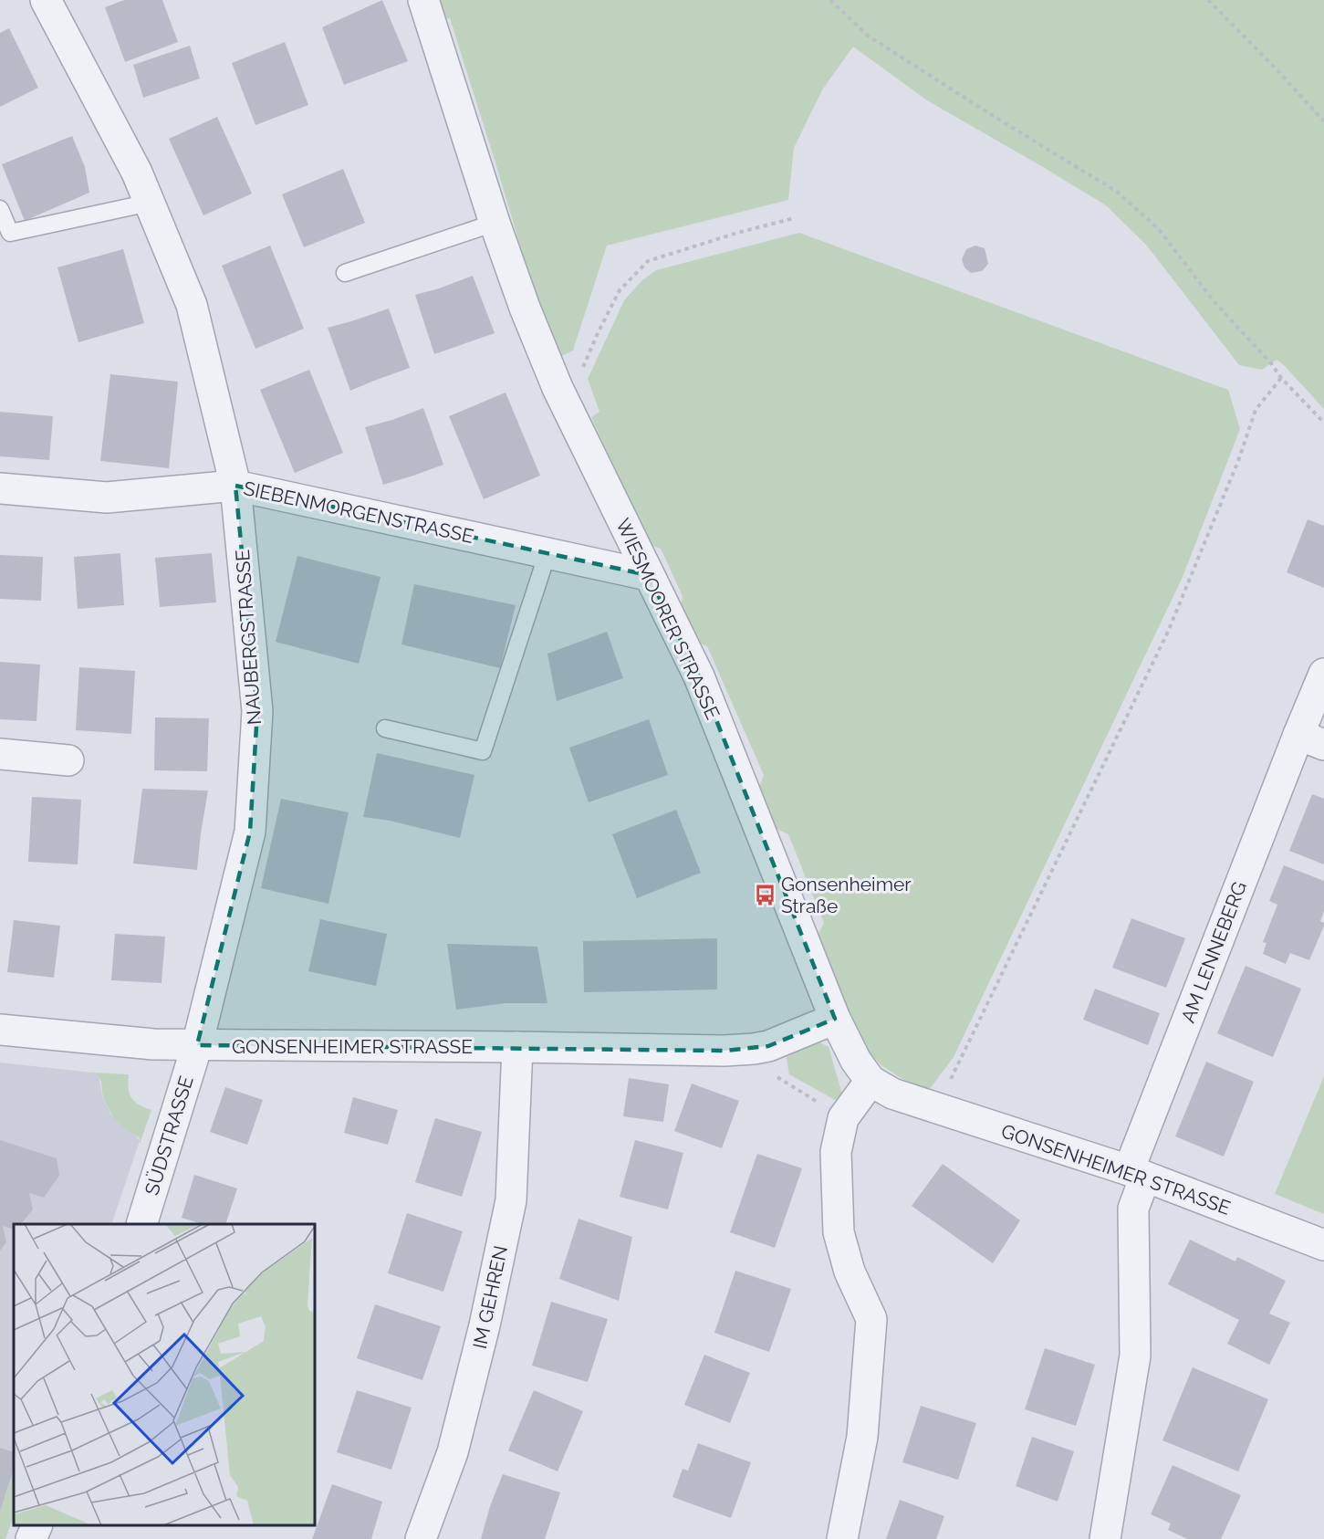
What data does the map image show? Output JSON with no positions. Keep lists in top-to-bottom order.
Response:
{
  "streets": {
    "street": [
      "SIEBENMORGENSTRASSE",
      "WIESMOORER STRASSE",
      "NAUBERGSTRASSE",
      "AM LENNEBERG",
      "GONSENHEIMER STRASSE",
      "SÜDSTRASSE",
      "IM GEHREN"
    ]
  },
  "crossings": [
    ["SIEBENMORGENSTRASSE", "WIESMOORER STRASSE"],
    ["SIEBENMORGENSTRASSE", "NAUBERGSTRASSE"],
    ["WIESMOORER STRASSE", "GONSENHEIMER STRASSE"],
    ["NAUBERGSTRASSE", "GONSENHEIMER STRASSE"],
    ["NAUBERGSTRASSE", "SÜDSTRASSE"],
    ["AM LENNEBERG", "GONSENHEIMER STRASSE"],
    ["GONSENHEIMER STRASSE", "SÜDSTRASSE"],
    ["GONSENHEIMER STRASSE", "IM GEHREN"]
  ],
  "places": {
    "bus stop": ["Gonsenheimer Straße"]
  }
}
